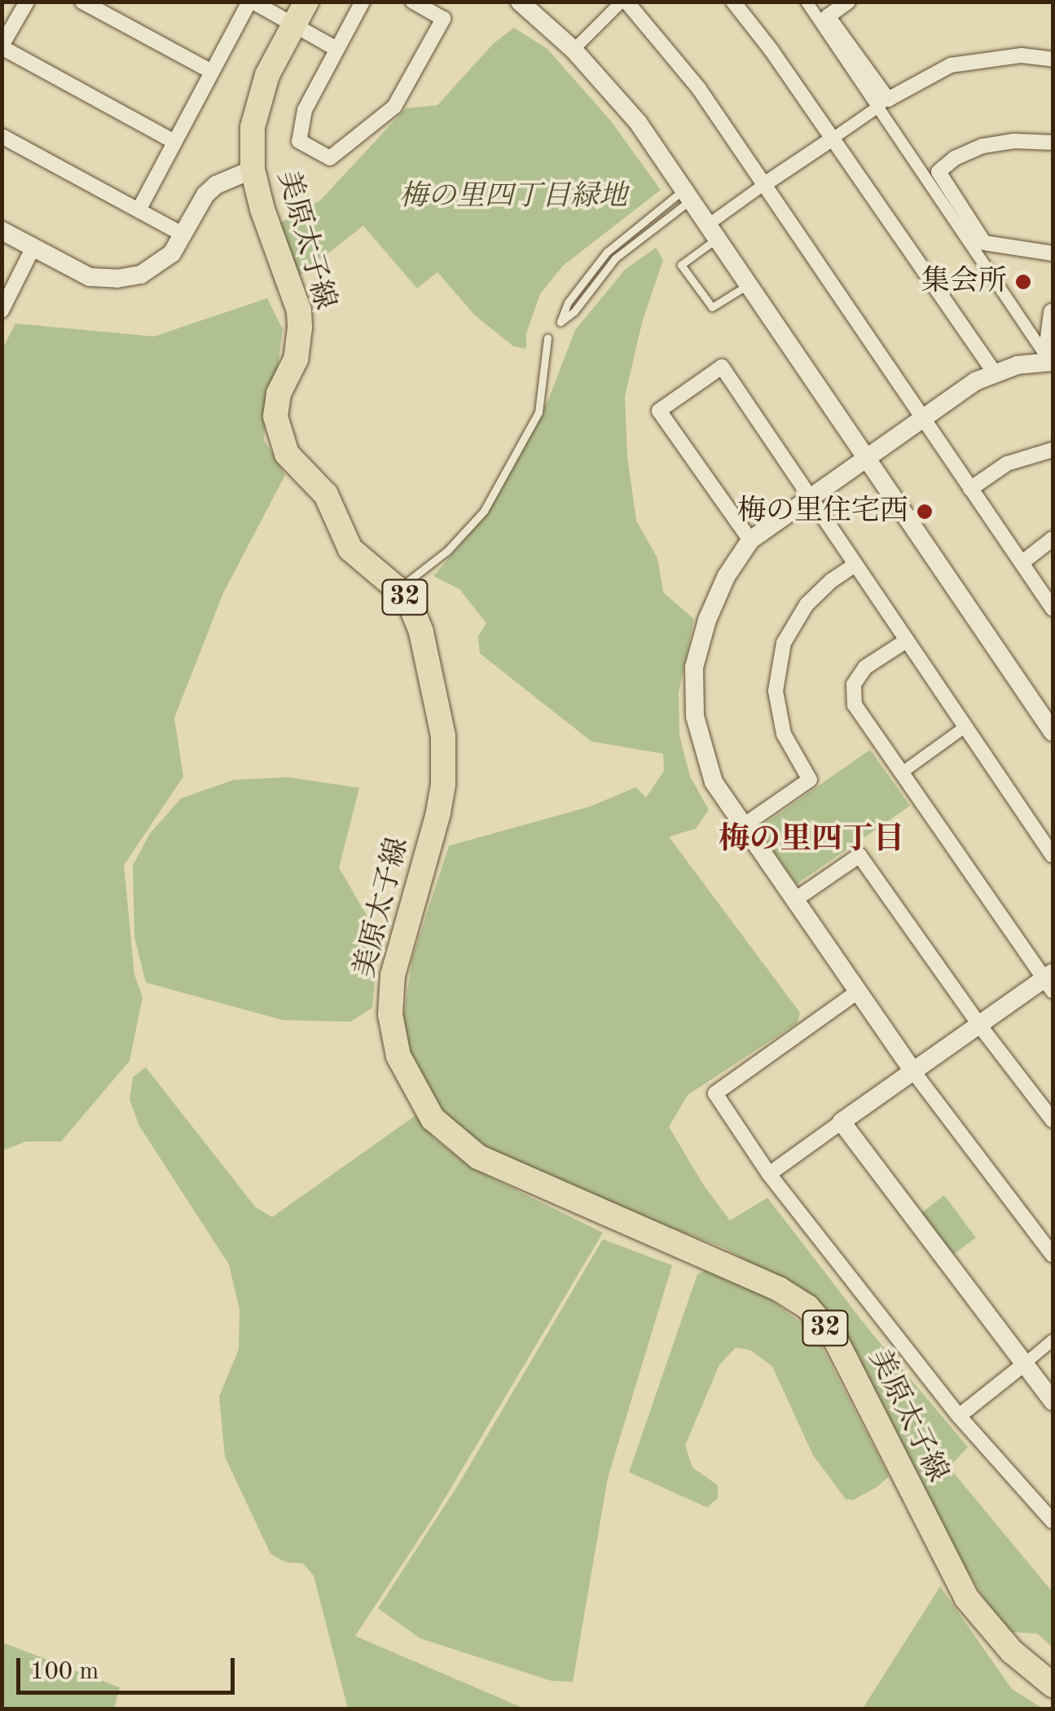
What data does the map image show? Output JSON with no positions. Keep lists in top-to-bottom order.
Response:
{
  "streets": {
    "main road": ["美原太子線", "32"]
  },
  "districts": ["梅の里四丁目"],
  "parks": ["梅の里四丁目緑地"],
  "places": ["集会所", "梅の里住宅西"],
  "scale_bar": "100 m"
}
